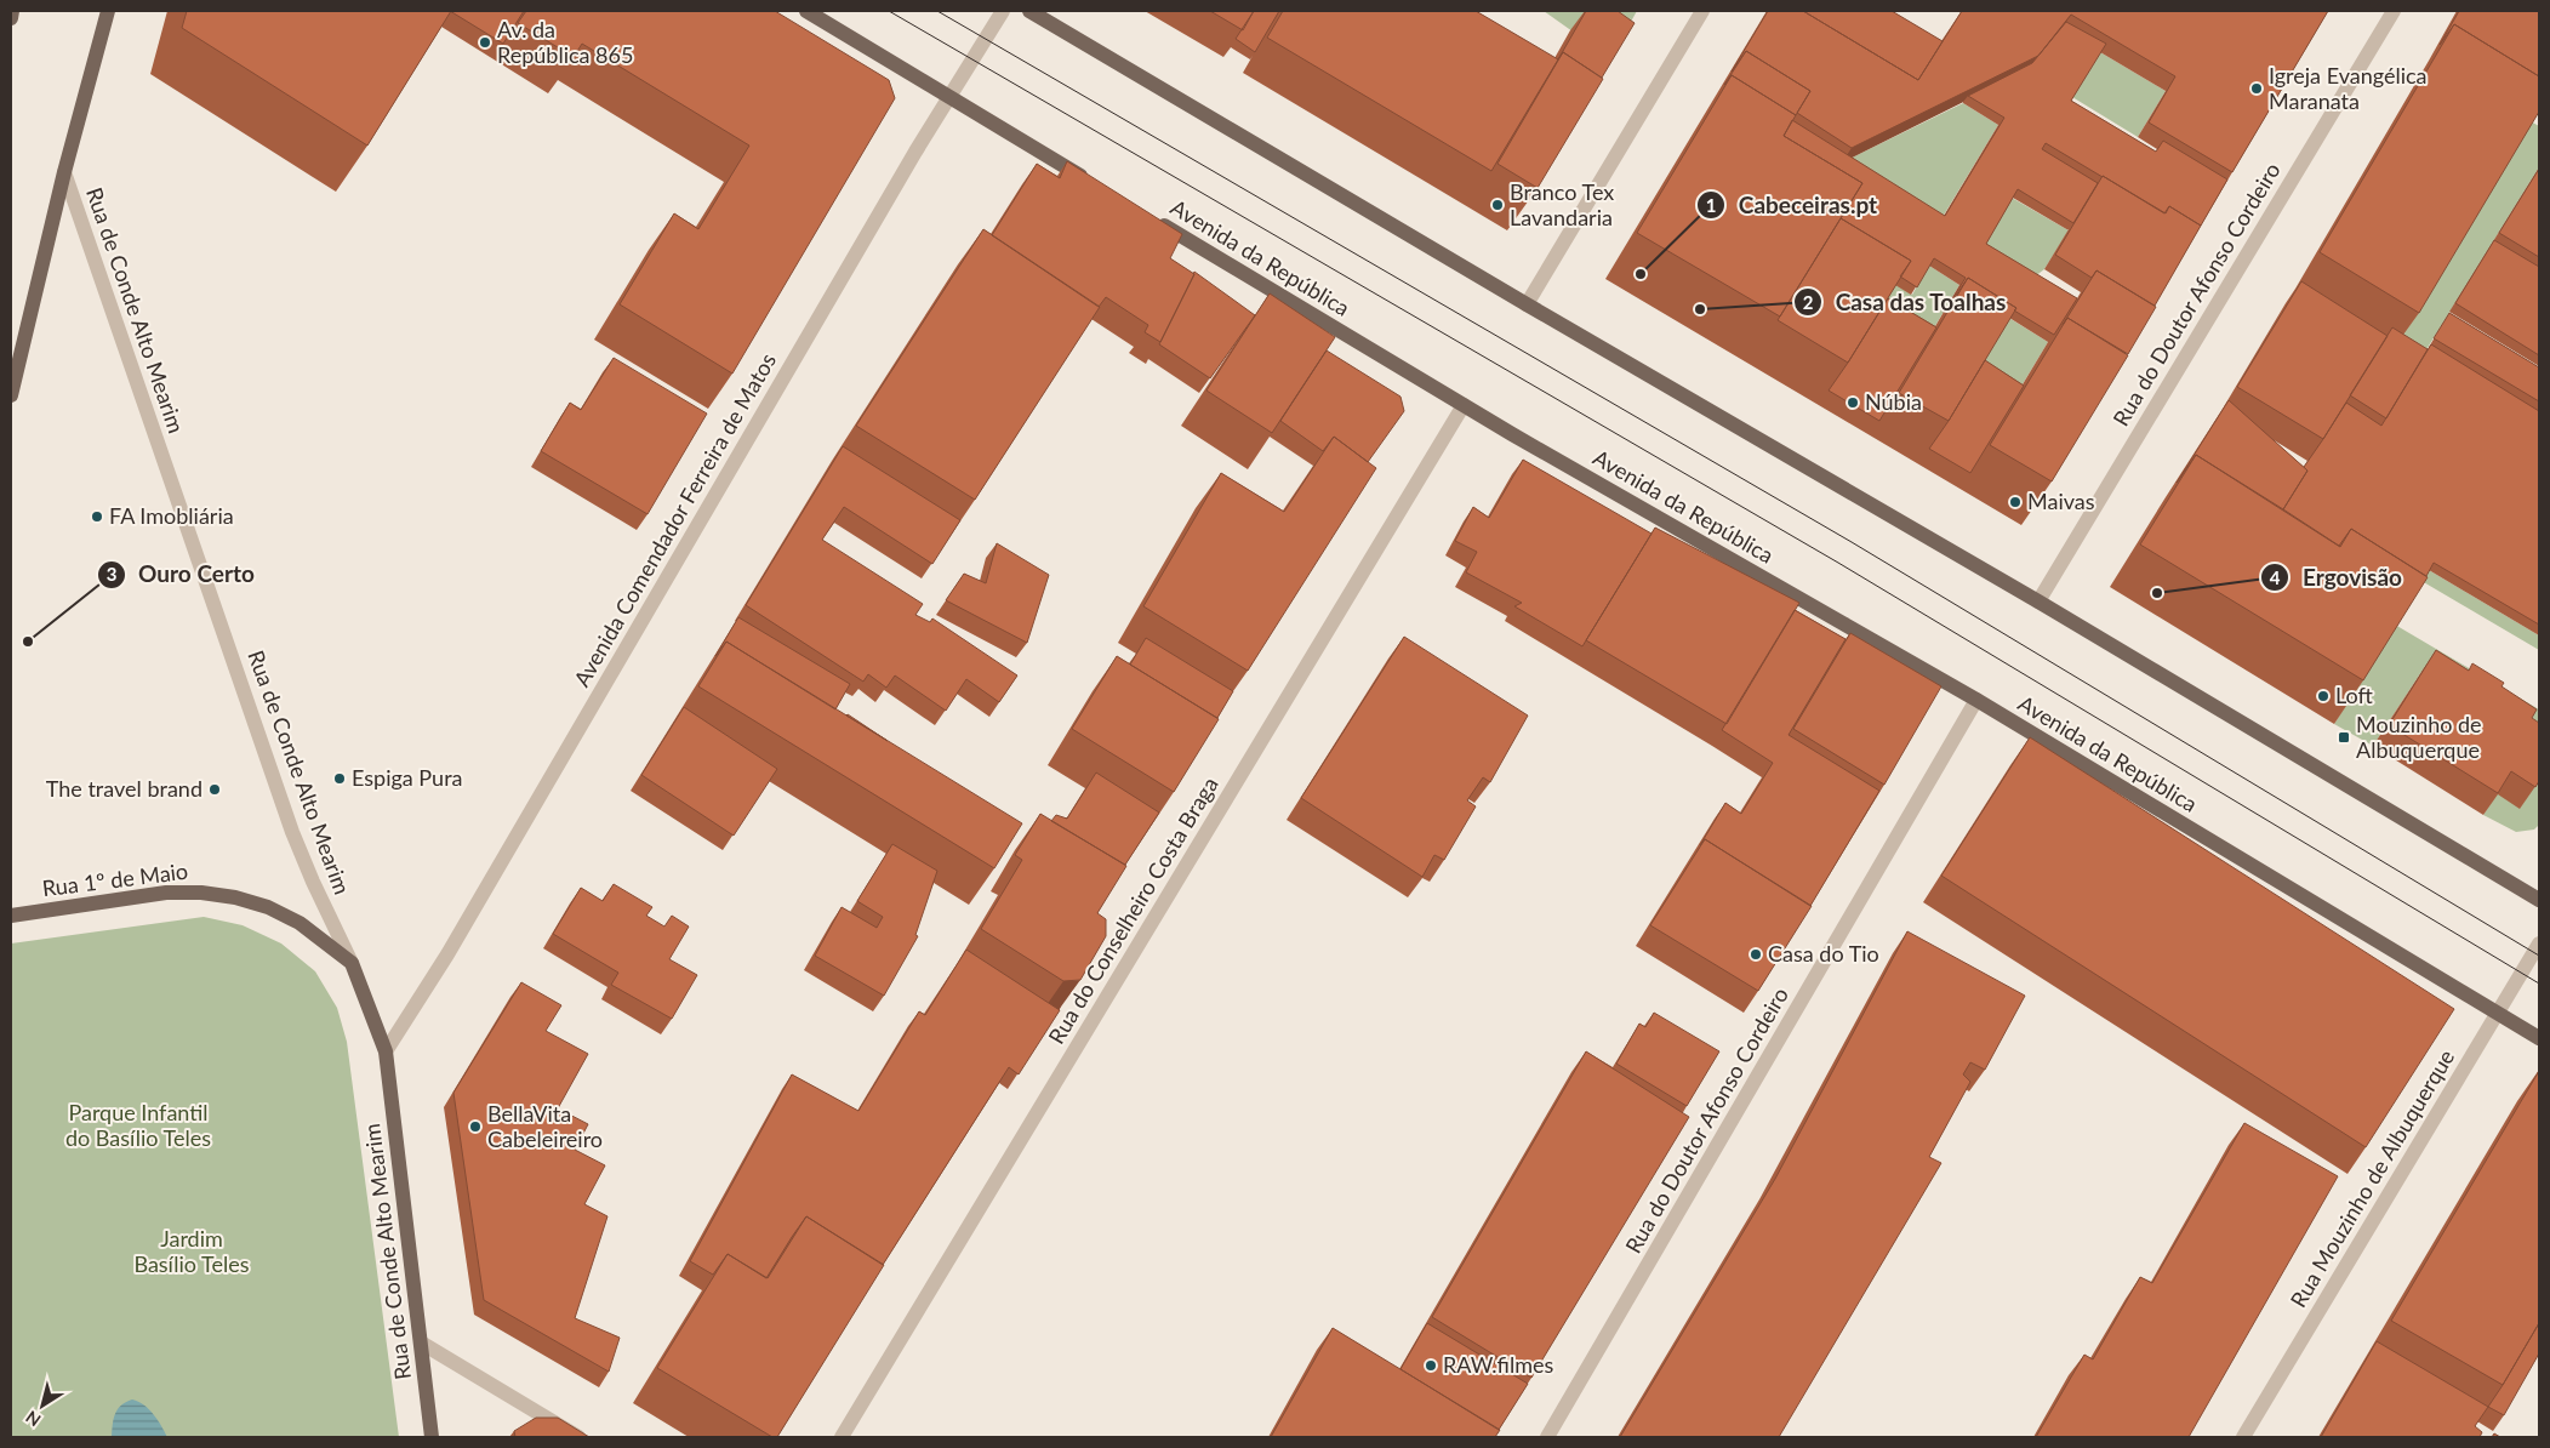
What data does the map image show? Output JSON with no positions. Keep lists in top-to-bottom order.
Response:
{
  "streets": {
    "main road": ["Avenida da República", "Rua de Conde Alto Mearim", "Rua 1º de Maio"],
    "street": [
      "Rua do Doutor Afonso Cordeiro",
      "Avenida Comendador Ferreira de Matos",
      "Rua do Conselheiro Costa Braga",
      "Rua Mouzinho de Albuquerque"
    ]
  },
  "crossings": [
    ["Avenida da República", "Rua do Doutor Afonso Cordeiro"],
    ["Avenida da República", "Rua do Conselheiro Costa Braga"],
    ["Avenida da República", "Rua Mouzinho de Albuquerque"],
    ["Rua de Conde Alto Mearim", "Avenida Comendador Ferreira de Matos"],
    ["Rua de Conde Alto Mearim", "Rua 1º de Maio"]
  ],
  "parks": ["Parque Infantil do Basílio Teles", "Jardim Basílio Teles"],
  "places": {
    "other": [
      "Av. da República 865",
      "Igreja Evangélica Maranata",
      "Branco Tex Lavandaria",
      "Cabeceiras.pt",
      "Casa das Toalhas",
      "Núbia",
      "Maivas",
      "FA Imobliária",
      "Ergovisão",
      "Ouro Certo",
      "Loft",
      "Espiga Pura",
      "The travel brand",
      "Casa do Tio",
      "BellaVita Cabeleireiro",
      "RAW.filmes"
    ],
    "transit": ["Mouzinho de Albuquerque"]
  },
  "north": "bottom left"
}
